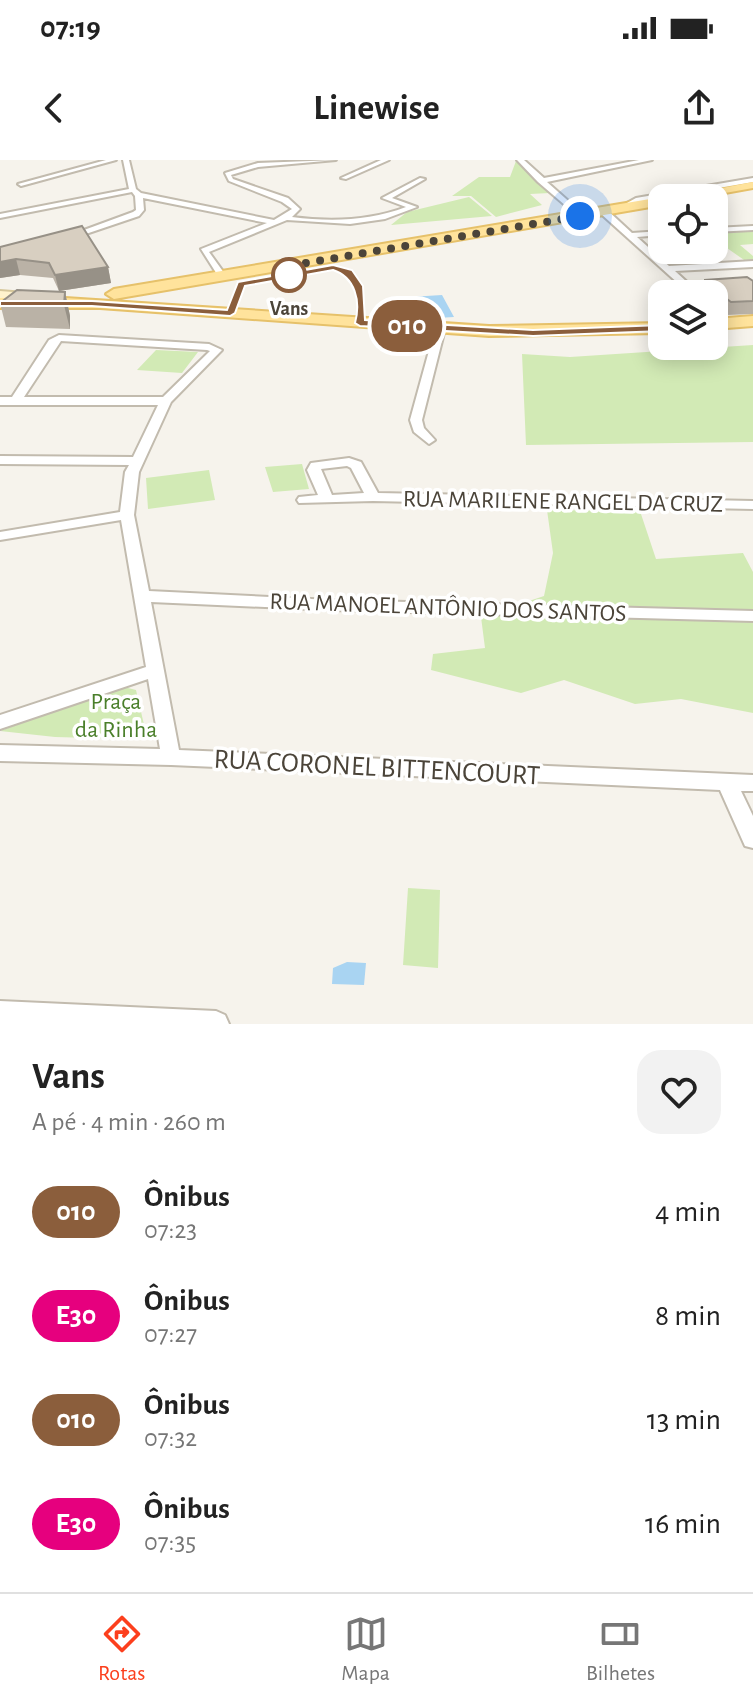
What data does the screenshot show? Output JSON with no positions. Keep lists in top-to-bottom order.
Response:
{
  "streets": {
    "street": ["RUA MARILENE RANGEL DA CRUZ", "RUA MANOEL ANTÔNIO DOS SANTOS", "RUA CORONEL BITTENCOURT"]
  },
  "parks": ["Praça da Rinha"],
  "places": ["Vans"],
  "lines": ["bus line 010"],
  "page": {
    "status": "07:19",
    "header": "Linewise",
    "on_map": "010",
    "heading": ["Vans", "A pé · 4 min · 260 m"],
    "list": [
      {
        "mark": "010",
        "name": "Ônibus",
        "note": "07:23",
        "value": "4 min"
      },
      {
        "mark": "E30",
        "name": "Ônibus",
        "note": "07:27",
        "value": "8 min"
      },
      {
        "mark": "010",
        "name": "Ônibus",
        "note": "07:32",
        "value": "13 min"
      },
      {
        "mark": "E30",
        "name": "Ônibus",
        "note": "07:35",
        "value": "16 min"
      }
    ],
    "tabs": ["Rotas", "Mapa", "Bilhetes"]
  }
}
